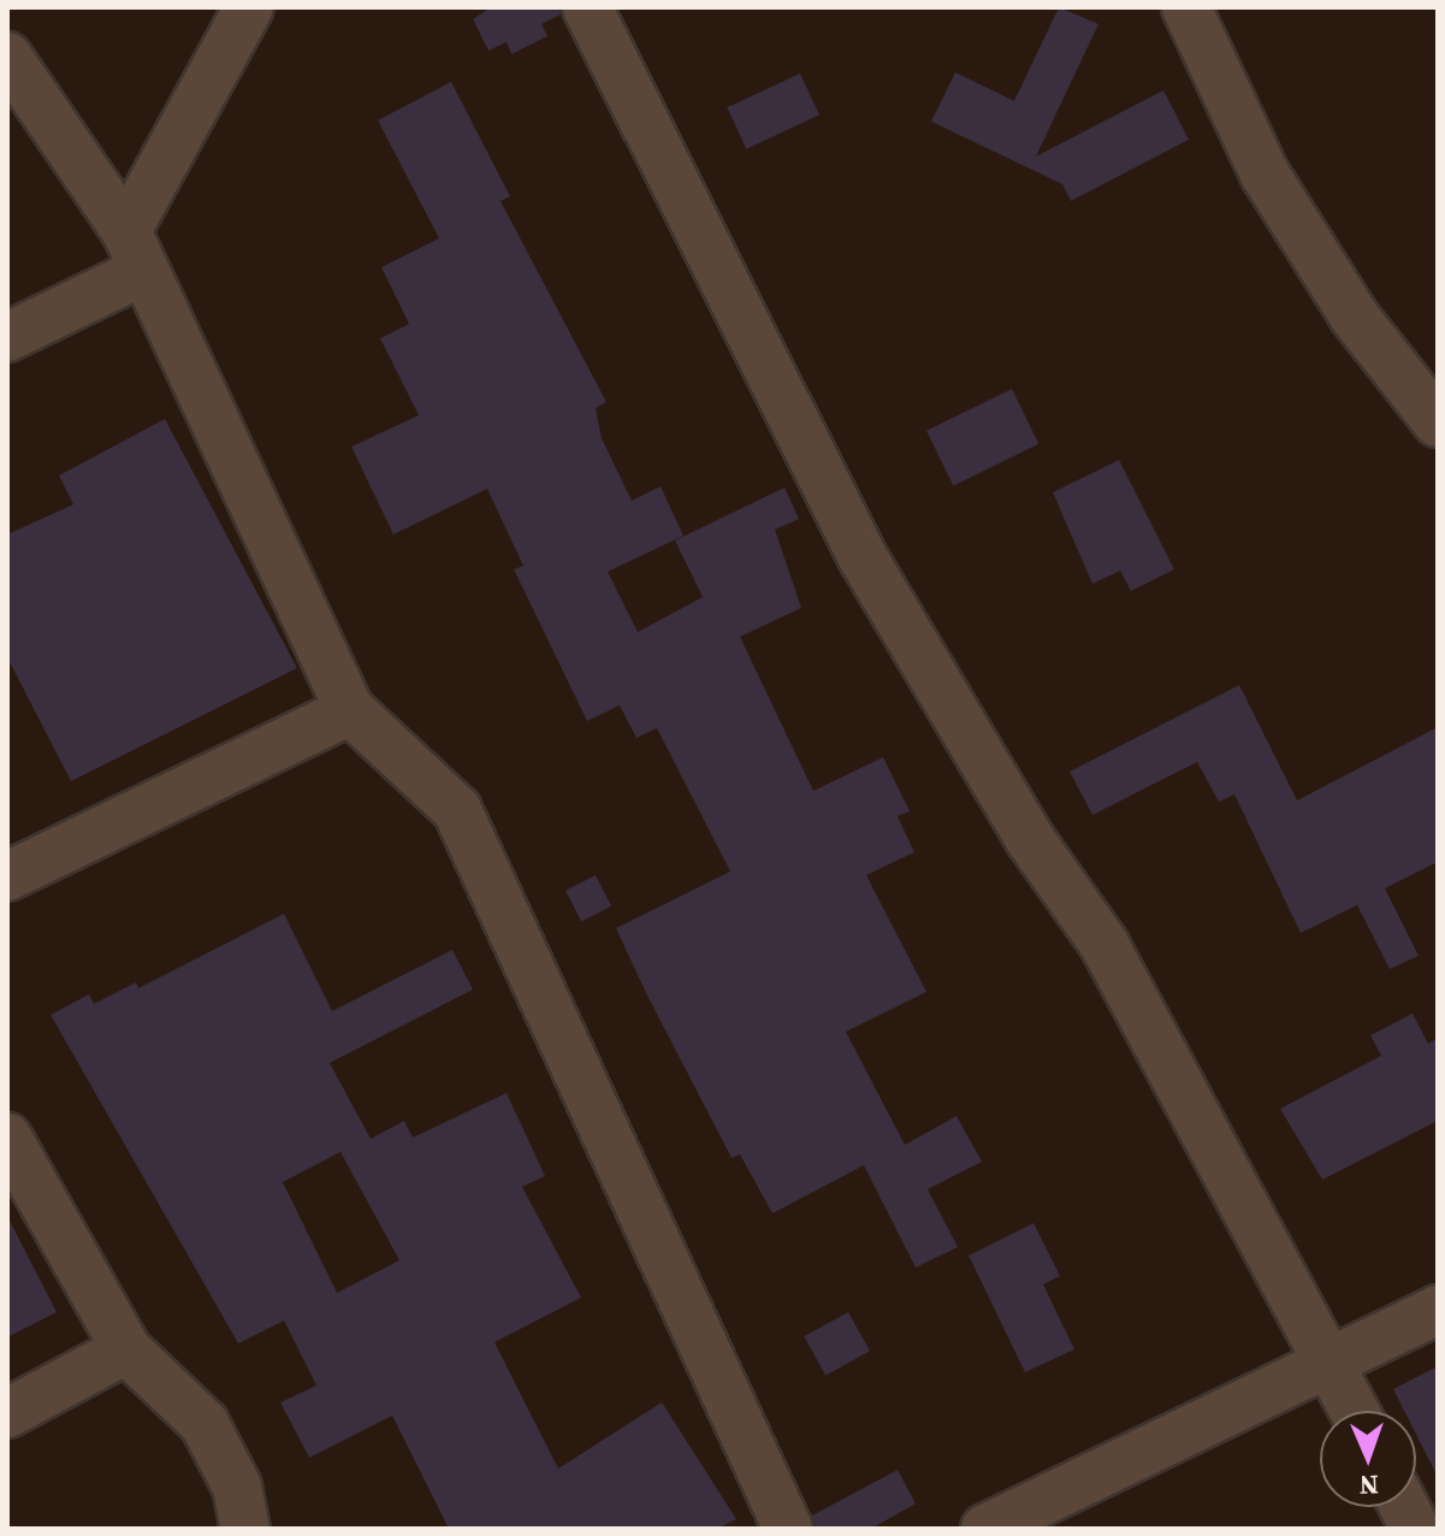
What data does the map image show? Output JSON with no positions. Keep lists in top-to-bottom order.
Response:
{
  "north": "bottom"
}
